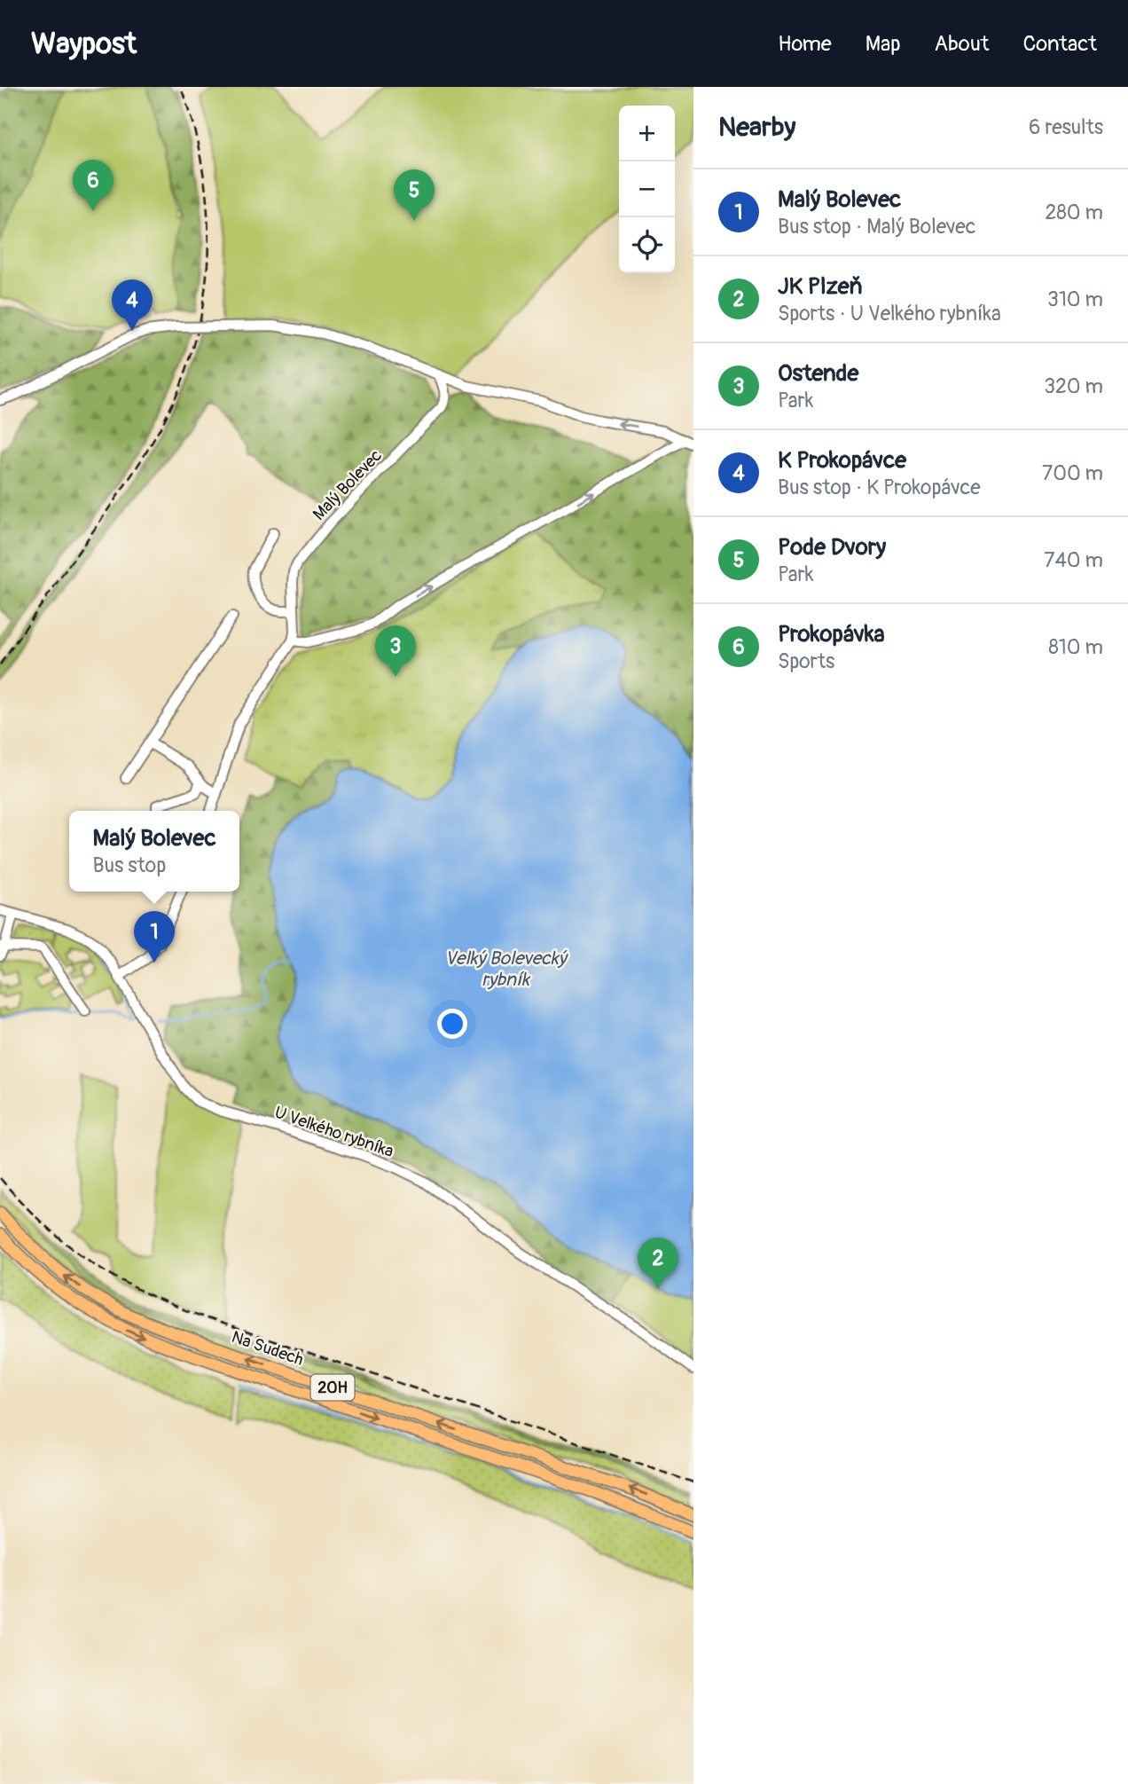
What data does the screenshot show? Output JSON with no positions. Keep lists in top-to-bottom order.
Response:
{
  "streets": {
    "main road": ["Na Sudech", "20H"],
    "street": ["Malý Bolevec", "U Velkého rybníka"]
  },
  "water": ["Velký Bolevecký rybník"],
  "page": {
    "header": "Waypost",
    "nav": [
      "Home",
      "Map",
      "About",
      "Contact"
    ],
    "heading": ["Nearby", "6 results"],
    "map_buttons": ["+", "−"],
    "pins": [
      "6",
      "5",
      "4",
      "3",
      "1",
      "2"
    ],
    "list": [
      {
        "mark": "1",
        "name": "Malý Bolevec",
        "note": "Bus stop · Malý Bolevec",
        "value": "280 m"
      },
      {
        "mark": "2",
        "name": "JK Plzeň",
        "note": "Sports · U Velkého rybníka",
        "value": "310 m"
      },
      {
        "mark": "3",
        "name": "Ostende",
        "note": "Park",
        "value": "320 m"
      },
      {
        "mark": "4",
        "name": "K Prokopávce",
        "note": "Bus stop · K Prokopávce",
        "value": "700 m"
      },
      {
        "mark": "5",
        "name": "Pode Dvory",
        "note": "Park",
        "value": "740 m"
      },
      {
        "mark": "6",
        "name": "Prokopávka",
        "note": "Sports",
        "value": "810 m"
      }
    ],
    "popup": ["Malý Bolevec", "Bus stop"]
  }
}
